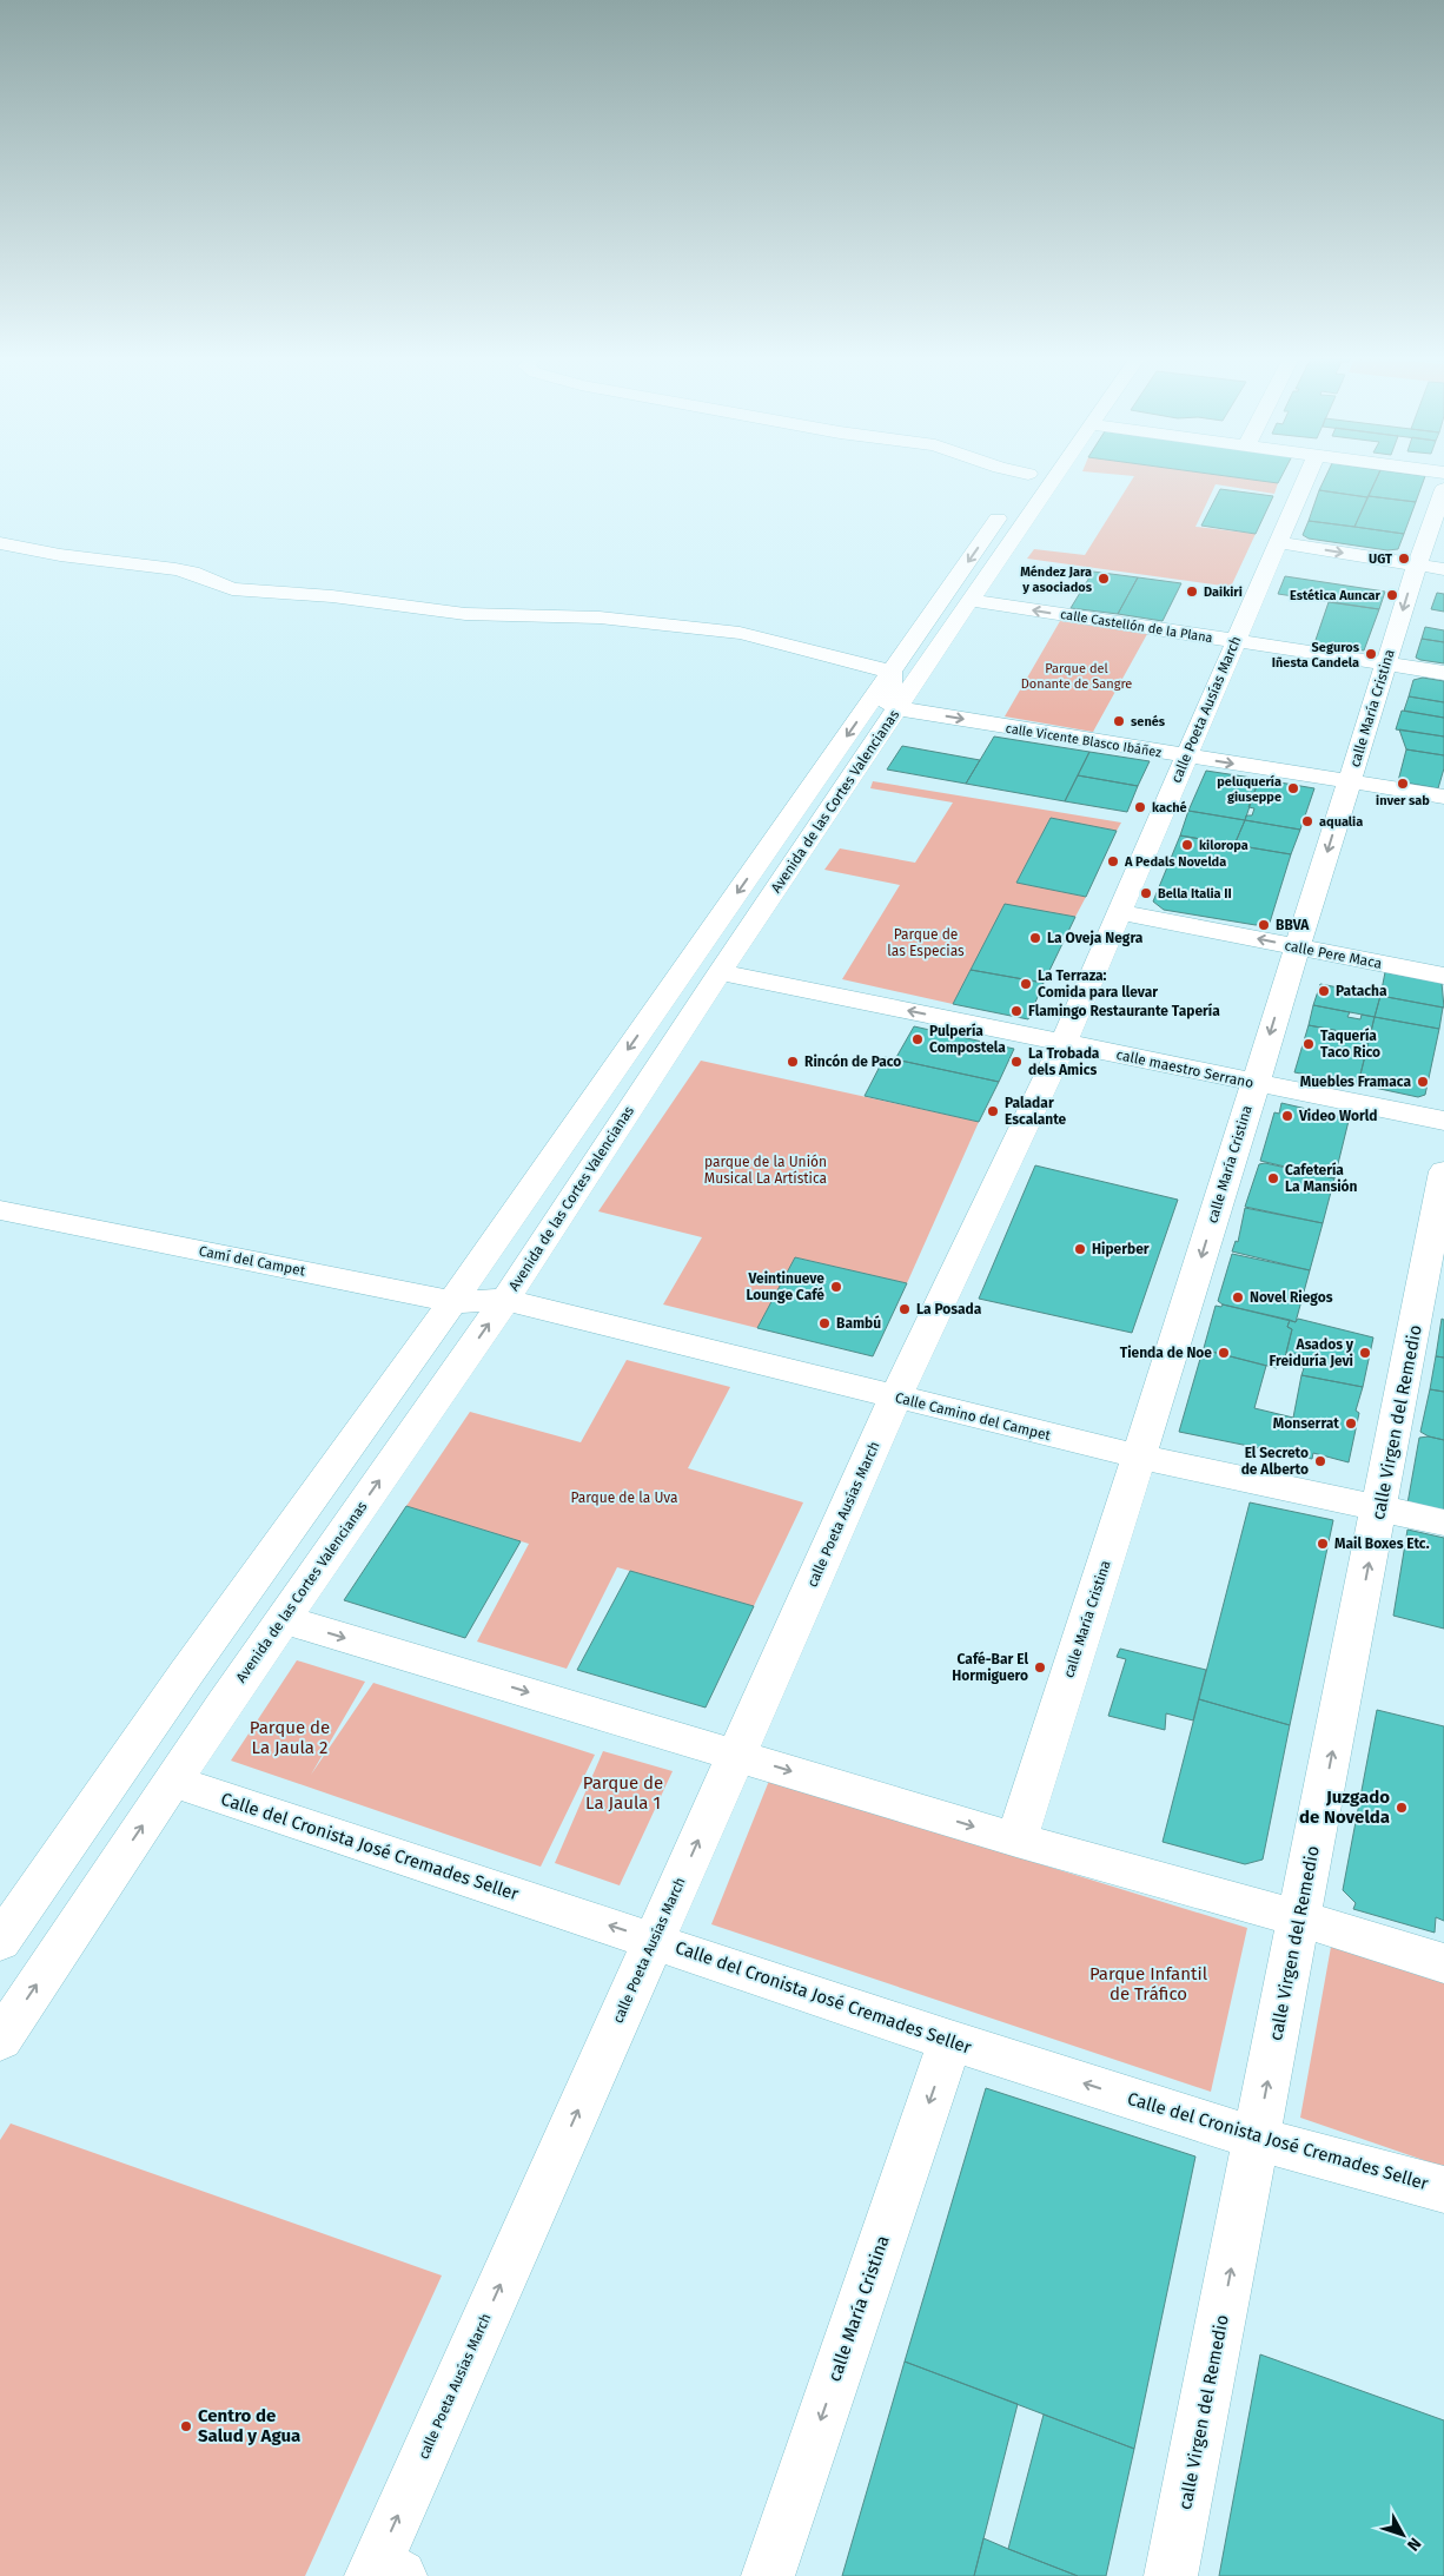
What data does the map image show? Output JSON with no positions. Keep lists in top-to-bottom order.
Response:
{
  "streets": {
    "street": [
      "calle Castellón de la Plana",
      "calle María Cristina",
      "calle Poeta Ausías March",
      "calle Vicente Blasco Ibáñez",
      "Avenida de las Cortes Valencianas",
      "calle Pere Maca",
      "calle maestro Serrano",
      "Camí del Campet",
      "Calle Camino del Campet",
      "calle Virgen del Remedio",
      "Calle del Cronista José Cremades Seller"
    ]
  },
  "crossings": [
    ["calle Castellón de la Plana", "calle María Cristina"],
    ["calle Castellón de la Plana", "calle Poeta Ausías March"],
    ["calle Castellón de la Plana", "Avenida de las Cortes Valencianas"],
    ["calle María Cristina", "calle Vicente Blasco Ibáñez"],
    ["calle María Cristina", "calle Pere Maca"],
    ["calle María Cristina", "calle maestro Serrano"],
    ["calle María Cristina", "Calle Camino del Campet"],
    ["calle María Cristina", "Calle del Cronista José Cremades Seller"],
    ["calle Poeta Ausías March", "calle Vicente Blasco Ibáñez"],
    ["calle Poeta Ausías March", "calle Pere Maca"],
    ["calle Poeta Ausías March", "calle maestro Serrano"],
    ["calle Poeta Ausías March", "Calle Camino del Campet"],
    ["calle Poeta Ausías March", "Calle del Cronista José Cremades Seller"],
    ["calle Vicente Blasco Ibáñez", "Avenida de las Cortes Valencianas"],
    ["Avenida de las Cortes Valencianas", "calle maestro Serrano"],
    ["Avenida de las Cortes Valencianas", "Camí del Campet"],
    ["Avenida de las Cortes Valencianas", "Calle Camino del Campet"],
    ["Avenida de las Cortes Valencianas", "Calle del Cronista José Cremades Seller"],
    ["Camí del Campet", "Calle Camino del Campet"],
    ["Calle Camino del Campet", "calle Virgen del Remedio"],
    ["calle Virgen del Remedio", "Calle del Cronista José Cremades Seller"]
  ],
  "one_way": [
    "calle Castellón de la Plana",
    "calle María Cristina",
    "calle Poeta Ausías March",
    "calle Vicente Blasco Ibáñez",
    "calle Pere Maca",
    "calle maestro Serrano",
    "calle Virgen del Remedio"
  ],
  "parks": [
    "Parque del Donante de Sangre",
    "Parque de las Especias",
    "parque de la Unión Musical La Artística",
    "Parque de la Uva",
    "Parque de La Jaula 2",
    "Parque de La Jaula 1",
    "Parque Infantil de Tráfico"
  ],
  "places": [
    "UGT",
    "Méndez Jara y asociados",
    "Daikiri",
    "Estética Auncar",
    "Seguros Iñesta Candela",
    "senés",
    "inver sab",
    "peluquería giuseppe",
    "kaché",
    "aqualia",
    "kiloropa",
    "A Pedals Novelda",
    "Bella Italia II",
    "BBVA",
    "La Oveja Negra",
    "La Terraza: Comida para llevar",
    "Patacha",
    "Flamingo Restaurante Tapería",
    "Pulpería Compostela",
    "Taquería Taco Rico",
    "Rincón de Paco",
    "La Trobada dels Amics",
    "Muebles Framaca",
    "Paladar Escalante",
    "Video World",
    "Cafetería La Mansión",
    "Hiperber",
    "Veintinueve Lounge Café",
    "Novel Riegos",
    "La Posada",
    "Bambú",
    "Tienda de Noe",
    "Asados y Freiduría Jevi",
    "Monserrat",
    "El Secreto de Alberto",
    "Mail Boxes Etc.",
    "Café-Bar El Hormiguero",
    "Juzgado de Novelda",
    "Centro de Salud y Agua"
  ],
  "north": "bottom right"
}
